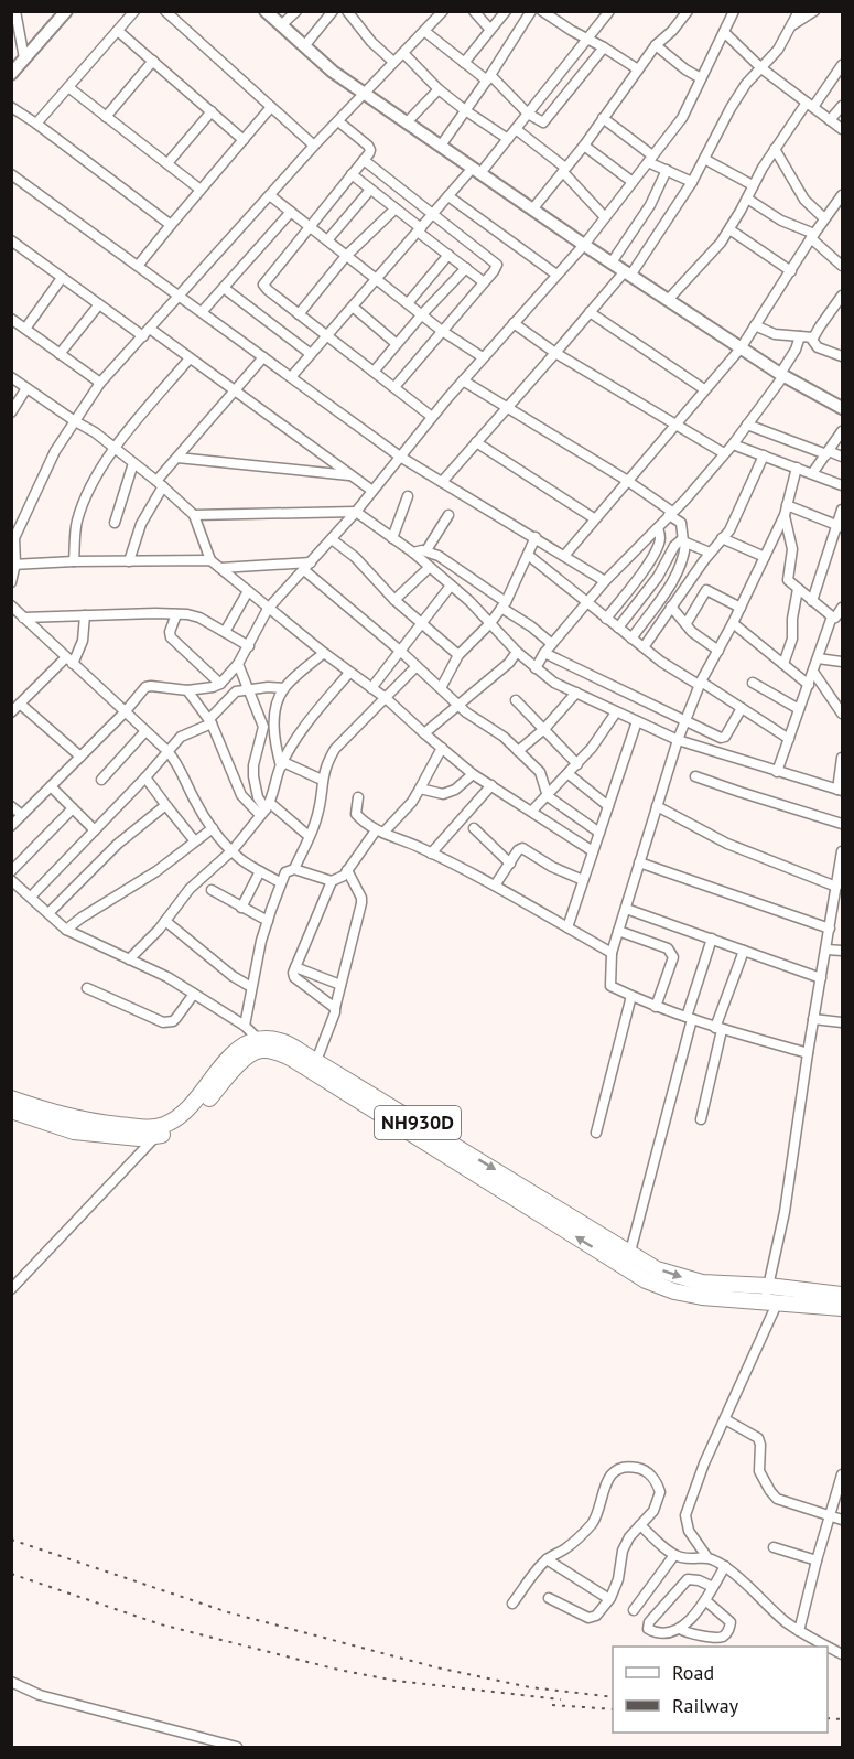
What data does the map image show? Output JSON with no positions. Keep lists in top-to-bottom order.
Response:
{
  "streets": {
    "highway": ["NH930D"]
  },
  "legend": ["Road", "Railway"]
}
